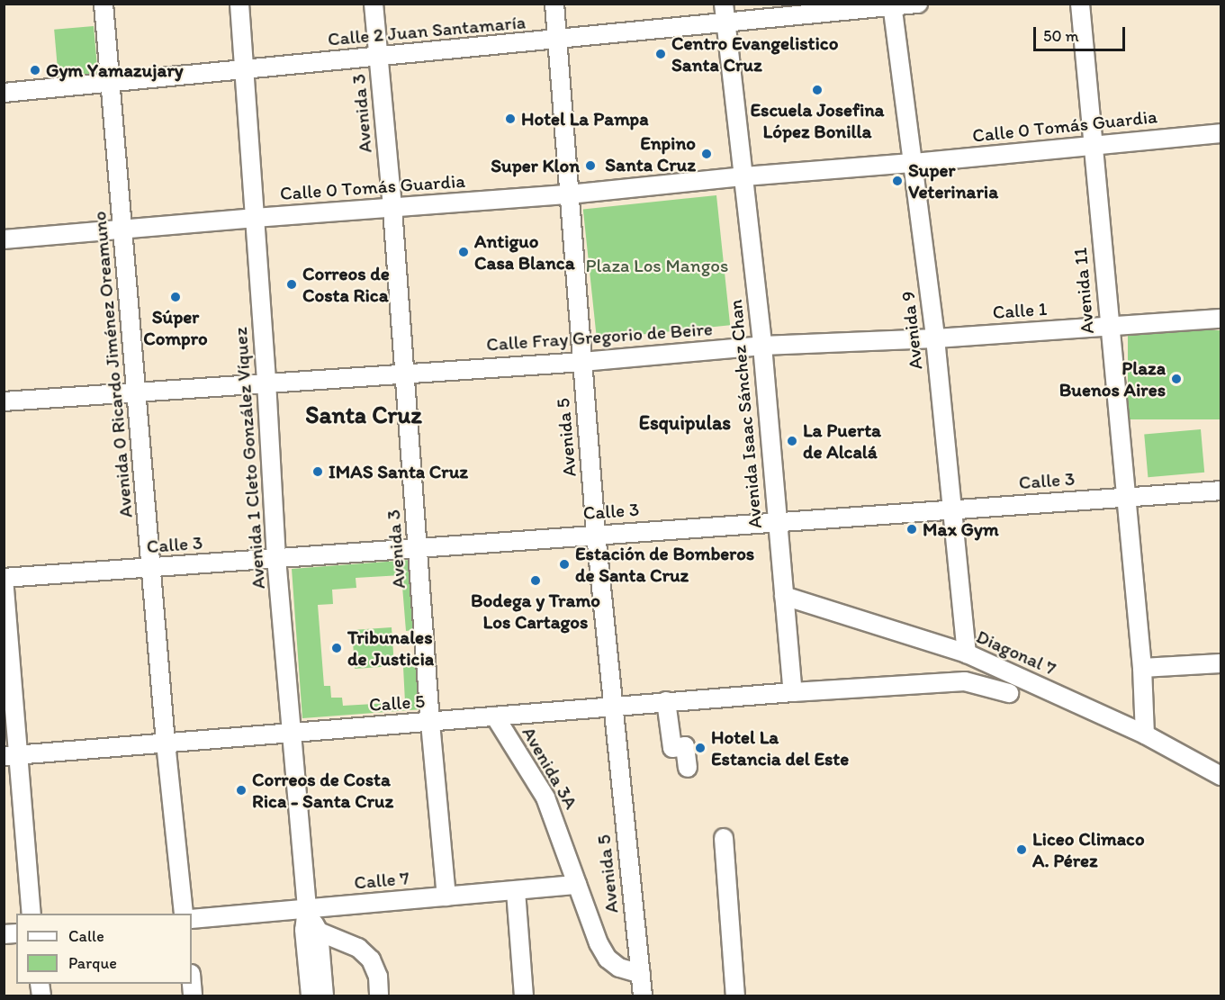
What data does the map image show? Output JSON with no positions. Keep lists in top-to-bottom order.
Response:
{
  "streets": {
    "street": [
      "Calle 2 Juan Santamaría",
      "Avenida 3",
      "Calle 0 Tomás Guardia",
      "Avenida 11",
      "Calle 1",
      "Avenida 9",
      "Calle Fray Gregorio de Beire",
      "Avenida 0 Ricardo Jiménez Oreamuno",
      "Avenida Isaac Sánchez Chan",
      "Avenida 5",
      "Avenida 1 Cleto González Víquez",
      "Calle 3",
      "Diagonal 7",
      "Calle 5",
      "Avenida 3A",
      "Calle 7"
    ]
  },
  "crossings": [
    ["Calle 2 Juan Santamaría", "Avenida 3"],
    ["Calle 2 Juan Santamaría", "Avenida 9"],
    ["Calle 2 Juan Santamaría", "Avenida 0 Ricardo Jiménez Oreamuno"],
    ["Calle 2 Juan Santamaría", "Avenida Isaac Sánchez Chan"],
    ["Calle 2 Juan Santamaría", "Avenida 5"],
    ["Calle 2 Juan Santamaría", "Avenida 1 Cleto González Víquez"],
    ["Avenida 3", "Calle 0 Tomás Guardia"],
    ["Avenida 3", "Calle Fray Gregorio de Beire"],
    ["Avenida 3", "Calle 3"],
    ["Avenida 3", "Calle 5"],
    ["Avenida 3", "Calle 7"],
    ["Calle 0 Tomás Guardia", "Avenida 11"],
    ["Calle 0 Tomás Guardia", "Avenida 9"],
    ["Calle 0 Tomás Guardia", "Avenida 0 Ricardo Jiménez Oreamuno"],
    ["Calle 0 Tomás Guardia", "Avenida Isaac Sánchez Chan"],
    ["Calle 0 Tomás Guardia", "Avenida 5"],
    ["Calle 0 Tomás Guardia", "Avenida 1 Cleto González Víquez"],
    ["Avenida 11", "Calle 1"],
    ["Avenida 11", "Calle 3"],
    ["Avenida 11", "Diagonal 7"],
    ["Calle 1", "Avenida 9"],
    ["Calle 1", "Calle Fray Gregorio de Beire"],
    ["Avenida 9", "Calle Fray Gregorio de Beire"],
    ["Avenida 9", "Calle 3"],
    ["Avenida 9", "Diagonal 7"],
    ["Calle Fray Gregorio de Beire", "Avenida 0 Ricardo Jiménez Oreamuno"],
    ["Calle Fray Gregorio de Beire", "Avenida Isaac Sánchez Chan"],
    ["Calle Fray Gregorio de Beire", "Avenida 5"],
    ["Calle Fray Gregorio de Beire", "Avenida 1 Cleto González Víquez"],
    ["Avenida 0 Ricardo Jiménez Oreamuno", "Calle 3"],
    ["Avenida 0 Ricardo Jiménez Oreamuno", "Calle 5"],
    ["Avenida Isaac Sánchez Chan", "Calle 3"],
    ["Avenida Isaac Sánchez Chan", "Diagonal 7"],
    ["Avenida Isaac Sánchez Chan", "Calle 5"],
    ["Avenida 5", "Calle 3"],
    ["Avenida 5", "Calle 5"],
    ["Avenida 5", "Avenida 3A"],
    ["Avenida 1 Cleto González Víquez", "Calle 3"],
    ["Avenida 1 Cleto González Víquez", "Calle 5"],
    ["Avenida 1 Cleto González Víquez", "Calle 7"],
    ["Calle 5", "Avenida 3A"],
    ["Avenida 3A", "Calle 7"]
  ],
  "districts": ["Santa Cruz", "Esquipulas"],
  "parks": ["Plaza Los Mangos"],
  "places": [
    "Centro Evangelistico Santa Cruz",
    "Gym Yamazujary",
    "Escuela Josefina López Bonilla",
    "Hotel La Pampa",
    "Enpino Santa Cruz",
    "Super Klon",
    "Super Veterinaria",
    "Antiguo Casa Blanca",
    "Correos de Costa Rica",
    "Súper Compro",
    "Plaza Buenos Aires",
    "La Puerta de Alcalá",
    "IMAS Santa Cruz",
    "Max Gym",
    "Estación de Bomberos de Santa Cruz",
    "Bodega y Tramo Los Cartagos",
    "Tribunales de Justicia",
    "Hotel La Estancia del Este",
    "Correos de Costa Rica - Santa Cruz",
    "Liceo Climaco A. Pérez"
  ],
  "legend": ["Calle", "Parque"],
  "scale_bar": "50 m"
}
